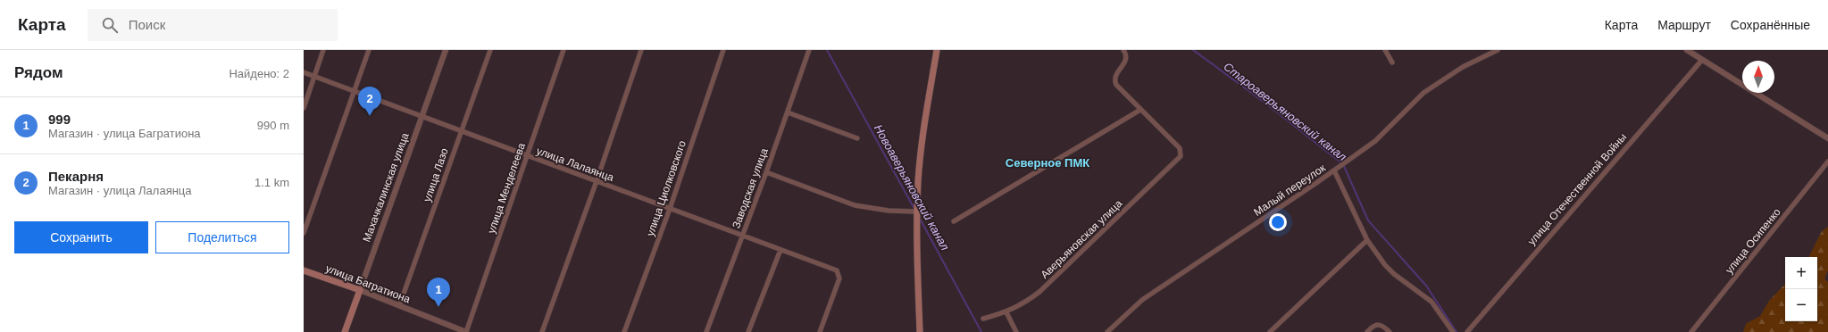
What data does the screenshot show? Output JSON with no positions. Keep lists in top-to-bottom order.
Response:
{
  "streets": {
    "main road": ["Махачкалинская улица", "улица Багратиона"],
    "street": [
      "улица Лалаянца",
      "улица Лазо",
      "улица Менделеева",
      "улица Циолковского",
      "Заводская улица",
      "улица Отечественной Войны",
      "Малый переулок",
      "Аверьяновская улица",
      "улица Осипенко"
    ]
  },
  "crossings": [
    ["улица Лалаянца", "улица Лазо"],
    ["улица Лалаянца", "Махачкалинская улица"],
    ["улица Лалаянца", "улица Менделеева"],
    ["улица Лалаянца", "улица Циолковского"],
    ["улица Лалаянца", "Заводская улица"],
    ["улица Лазо", "улица Багратиона"],
    ["Махачкалинская улица", "улица Багратиона"],
    ["улица Менделеева", "улица Багратиона"]
  ],
  "districts": ["Северное ПМК"],
  "water": ["Староаверьяновский канал", "Новоаверьяновский канал"],
  "north": "top",
  "page": {
    "header": "Карта",
    "search": "Поиск",
    "nav": ["Карта", "Маршрут", "Сохранённые"],
    "heading": ["Рядом", "Найдено: 2"],
    "pins": ["2", "1"],
    "list": [
      {
        "mark": "1",
        "name": "999",
        "note": "Магазин · улица Багратиона",
        "value": "990 m"
      },
      {
        "mark": "2",
        "name": "Пекарня",
        "note": "Магазин · улица Лалаянца",
        "value": "1.1 km"
      }
    ],
    "buttons": ["Сохранить", "Поделиться"],
    "map_buttons": ["+", "−"]
  }
}
